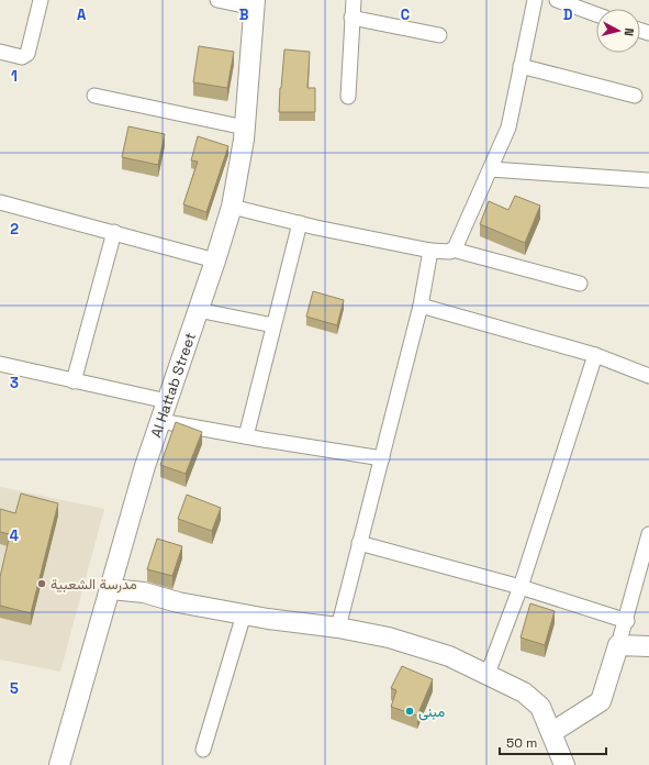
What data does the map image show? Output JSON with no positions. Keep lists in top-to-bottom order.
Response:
{
  "streets": {
    "street": ["Al Hattab Street"]
  },
  "places": ["مدرسة الشعبية", "مبنى"],
  "scale_bar": "50 m",
  "north": "right",
  "grid": {
    "columns": [
      "A",
      "B",
      "C",
      "D"
    ],
    "rows": [
      "1",
      "2",
      "3",
      "4",
      "5"
    ]
  }
}
